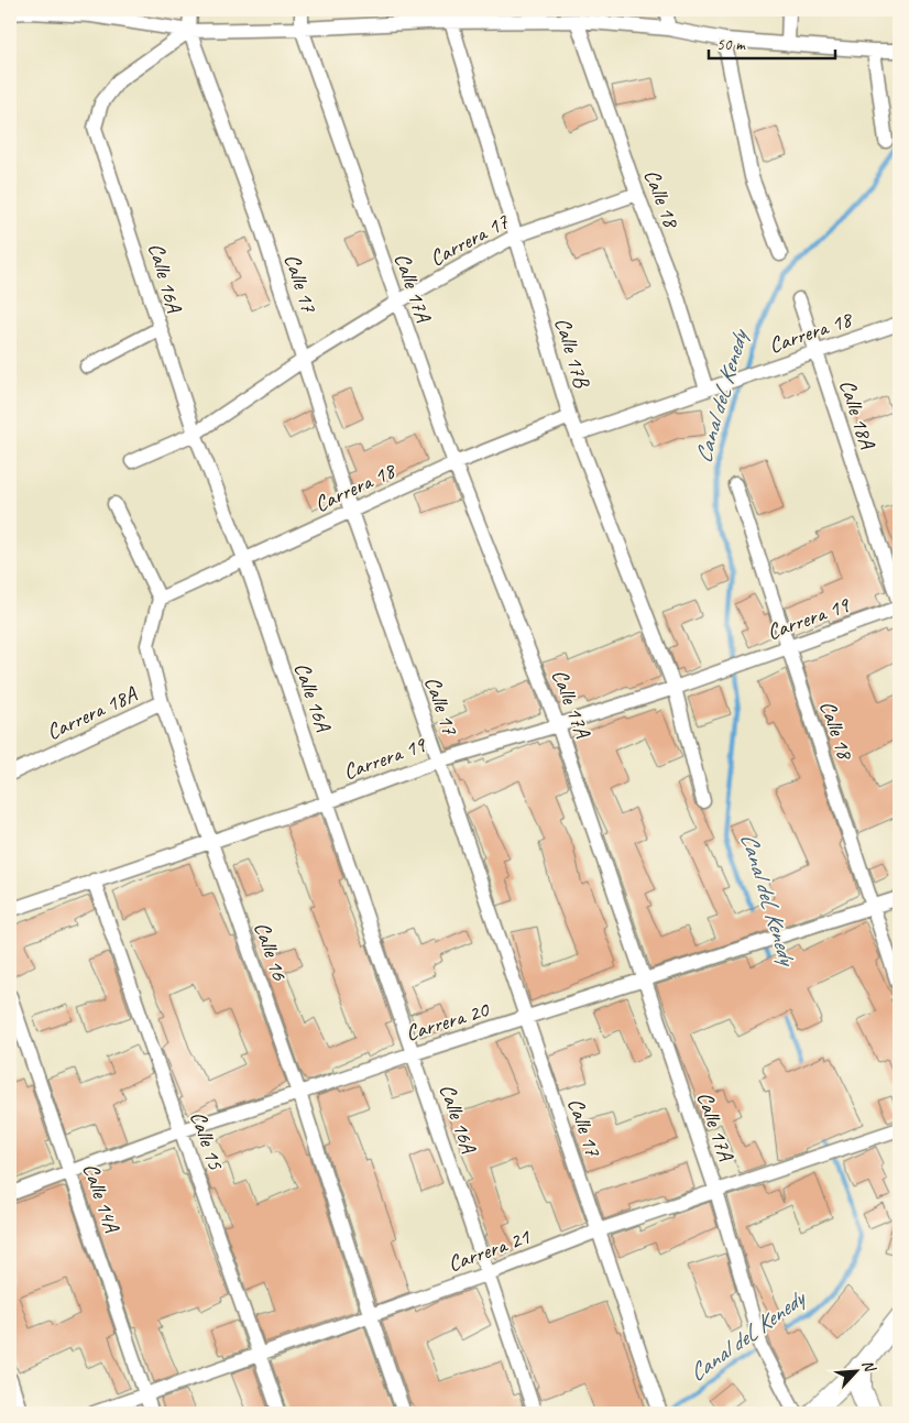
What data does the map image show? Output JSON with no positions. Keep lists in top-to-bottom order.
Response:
{
  "streets": {
    "street": [
      "Calle 18",
      "Carrera 17",
      "Calle 16A",
      "Calle 17",
      "Calle 17A",
      "Carrera 18",
      "Calle 17B",
      "Calle 18A",
      "Carrera 19",
      "Carrera 18A",
      "Calle 16",
      "Carrera 20",
      "Calle 15",
      "Calle 14A",
      "Carrera 21"
    ]
  },
  "crossings": [
    ["Calle 18", "Carrera 17"],
    ["Calle 18", "Carrera 18"],
    ["Calle 18", "Carrera 19"],
    ["Calle 18", "Carrera 20"],
    ["Carrera 17", "Calle 16A"],
    ["Carrera 17", "Calle 17"],
    ["Carrera 17", "Calle 17A"],
    ["Carrera 17", "Calle 17B"],
    ["Calle 16A", "Calle 17"],
    ["Calle 16A", "Carrera 18"],
    ["Calle 16A", "Carrera 19"],
    ["Calle 16A", "Carrera 20"],
    ["Calle 16A", "Carrera 21"],
    ["Calle 17", "Carrera 18"],
    ["Calle 17", "Carrera 19"],
    ["Calle 17", "Carrera 20"],
    ["Calle 17", "Carrera 21"],
    ["Calle 17A", "Carrera 18"],
    ["Calle 17A", "Carrera 19"],
    ["Calle 17A", "Carrera 20"],
    ["Calle 17A", "Carrera 21"],
    ["Carrera 18", "Calle 17B"],
    ["Carrera 18", "Calle 18A"],
    ["Carrera 18", "Calle 16"],
    ["Calle 17B", "Carrera 19"],
    ["Calle 18A", "Carrera 19"],
    ["Carrera 19", "Calle 16"],
    ["Carrera 19", "Calle 15"],
    ["Carrera 18A", "Calle 16"],
    ["Calle 16", "Carrera 20"],
    ["Calle 16", "Carrera 21"],
    ["Carrera 20", "Calle 15"],
    ["Carrera 20", "Calle 14A"],
    ["Calle 15", "Carrera 21"],
    ["Calle 14A", "Carrera 21"]
  ],
  "water": ["Canal deL Kenedy"],
  "scale_bar": "50 m",
  "north": "top right"
}
